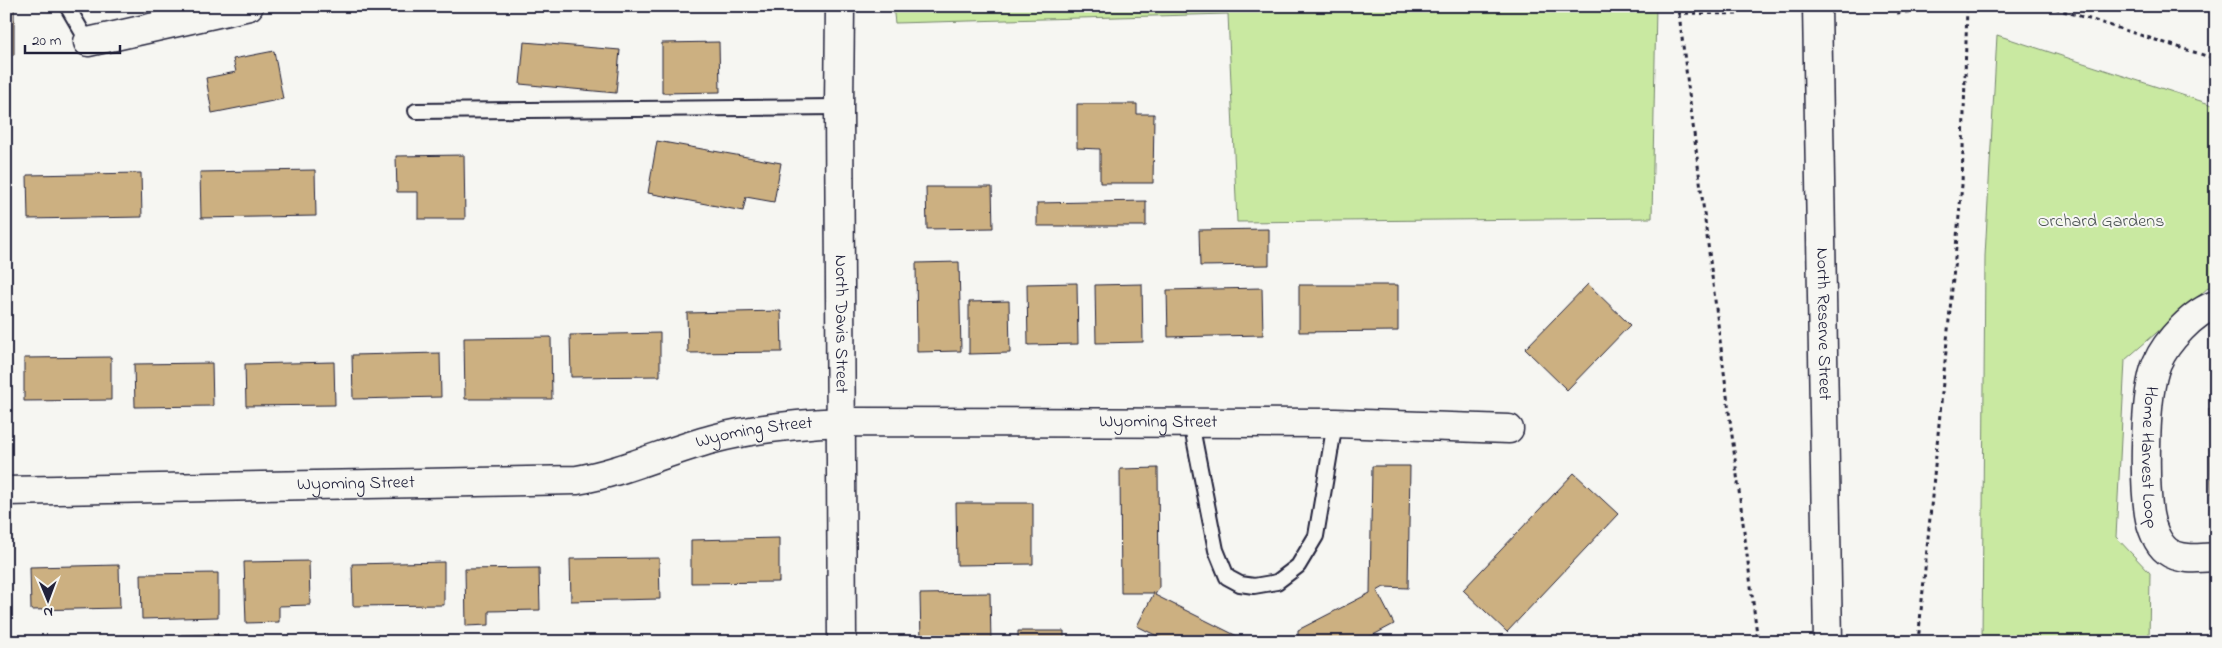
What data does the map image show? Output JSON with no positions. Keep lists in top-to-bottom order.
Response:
{
  "streets": {
    "main road": [
      "North Davis Street",
      "North Reserve Street",
      "Wyoming Street",
      "Home Harvest Loop"
    ]
  },
  "crossings": [
    ["North Davis Street", "Wyoming Street"]
  ],
  "parks": ["Orchard Gardens"],
  "scale_bar": "20 m",
  "north": "bottom"
}
